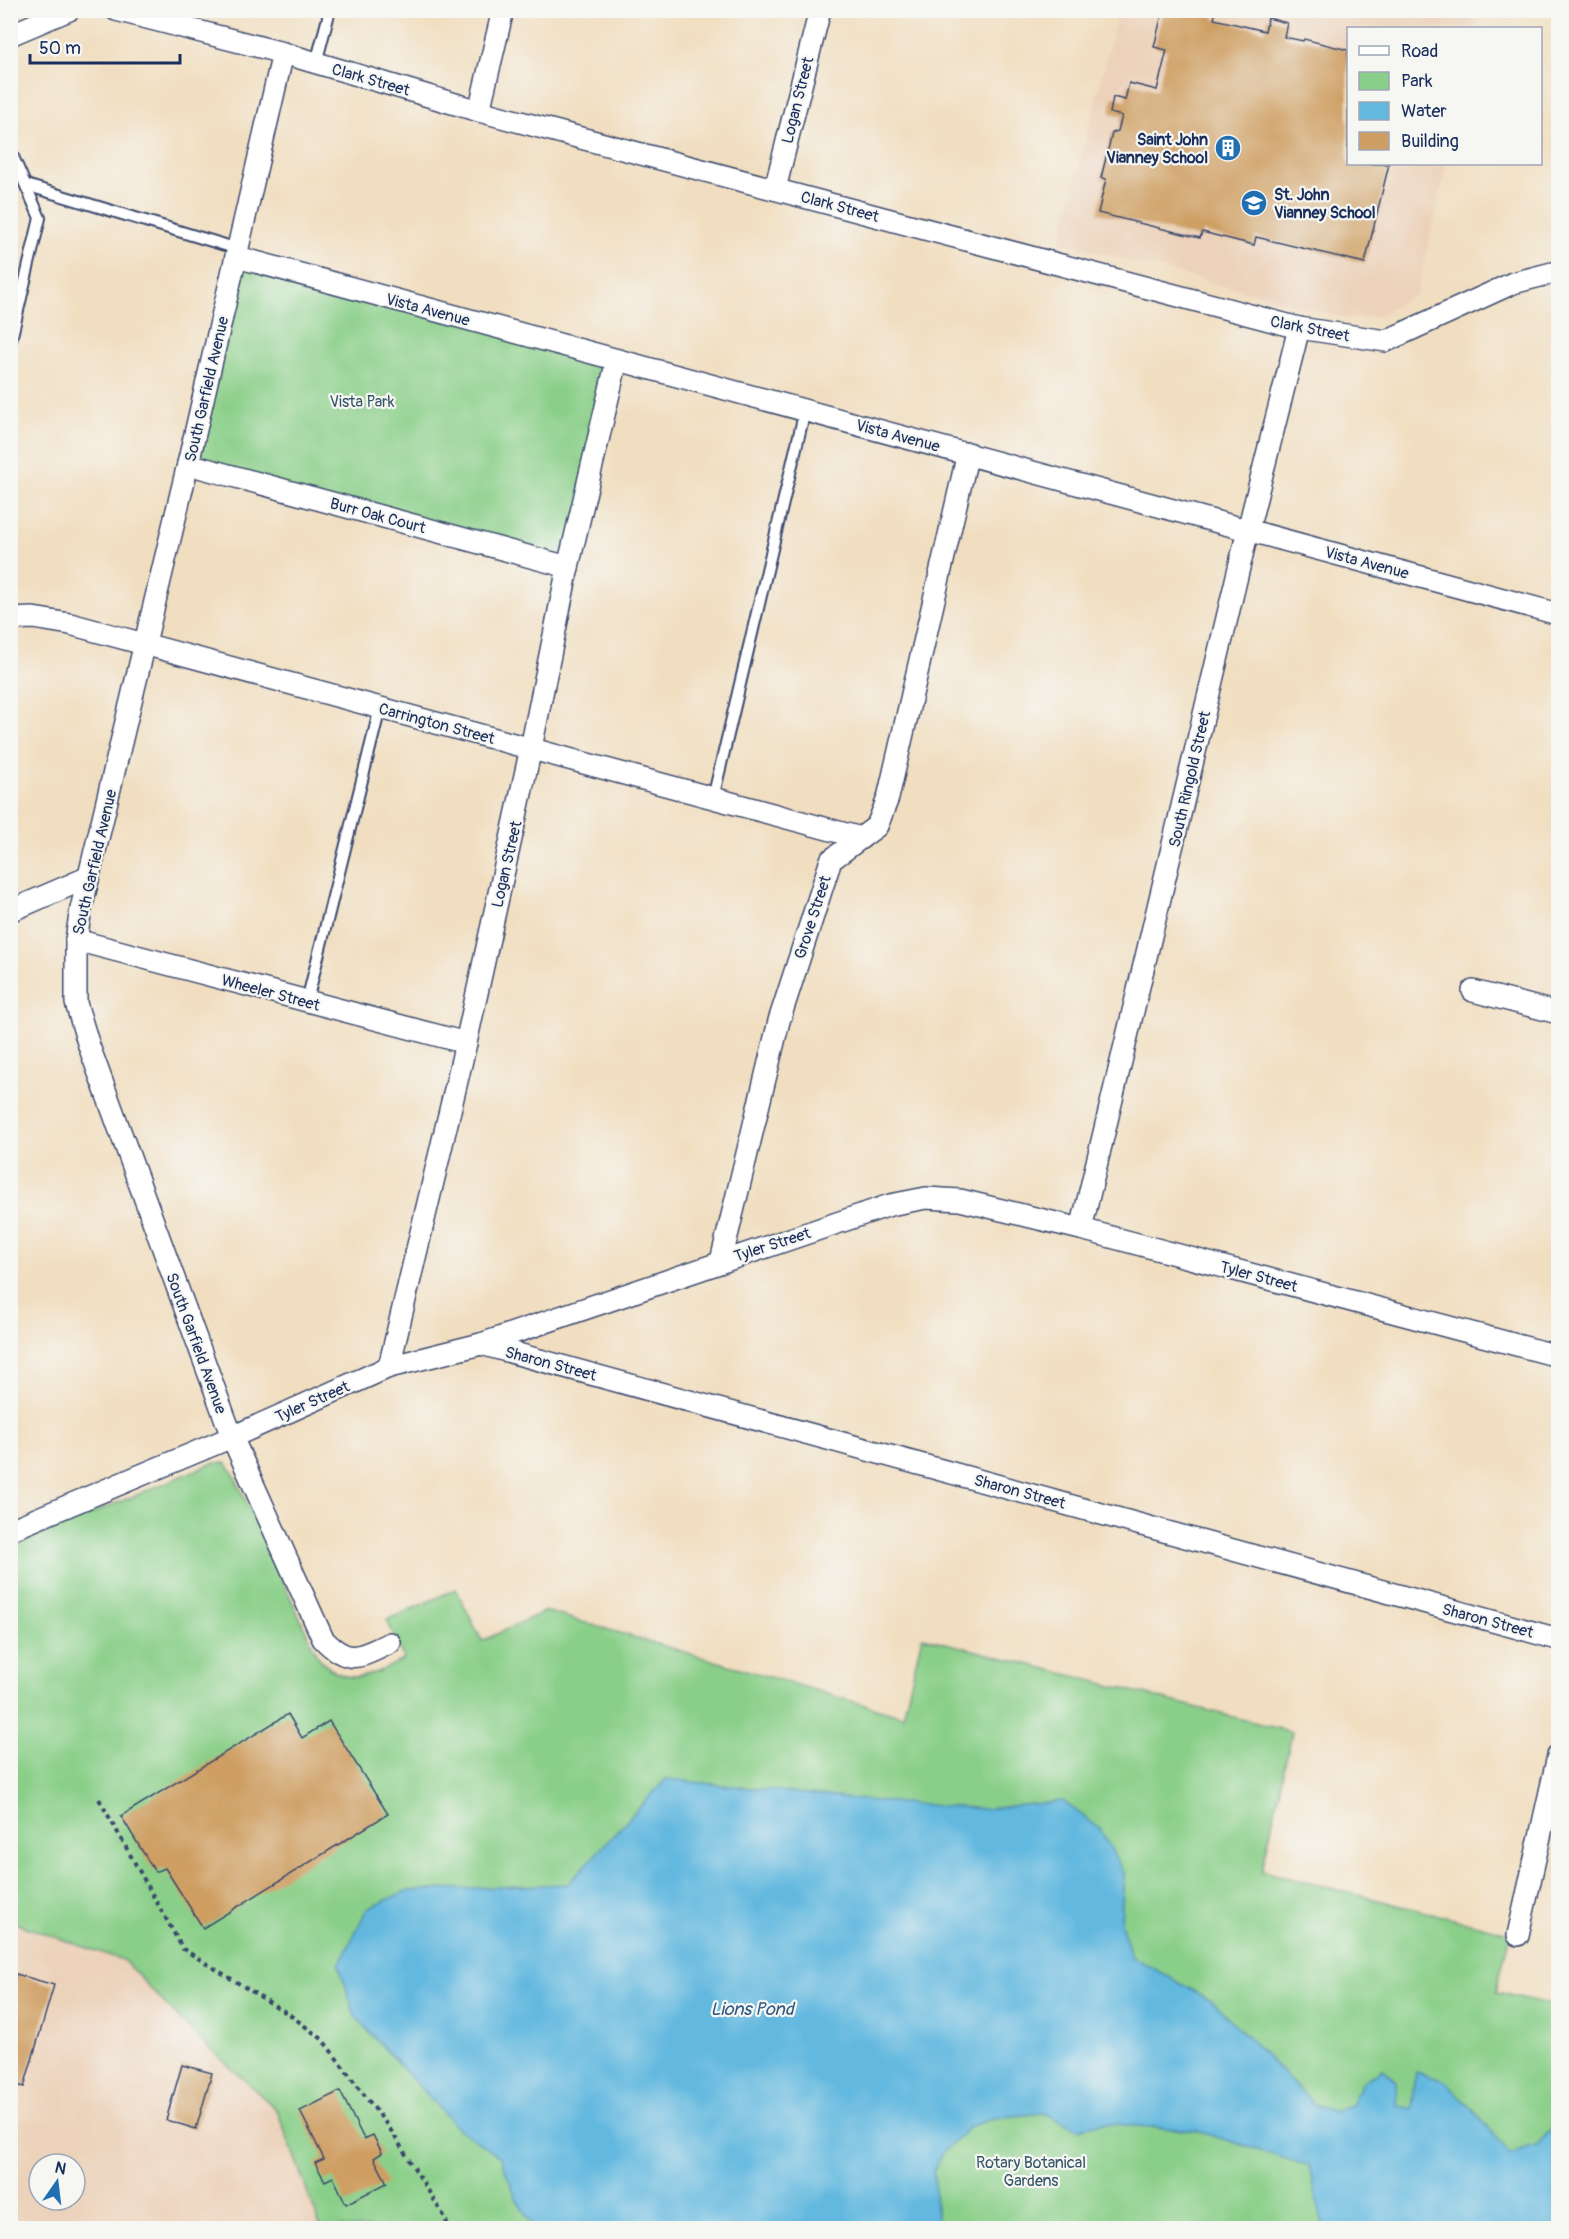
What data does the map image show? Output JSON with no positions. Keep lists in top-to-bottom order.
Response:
{
  "streets": {
    "street": [
      "Clark Street",
      "Logan Street",
      "Vista Avenue",
      "South Garfield Avenue",
      "Burr Oak Court",
      "Carrington Street",
      "South Ringold Street",
      "Grove Street",
      "Wheeler Street",
      "Tyler Street",
      "Sharon Street"
    ]
  },
  "crossings": [
    ["Clark Street", "Logan Street"],
    ["Clark Street", "South Garfield Avenue"],
    ["Clark Street", "South Ringold Street"],
    ["Logan Street", "Vista Avenue"],
    ["Logan Street", "Burr Oak Court"],
    ["Logan Street", "Carrington Street"],
    ["Logan Street", "Wheeler Street"],
    ["Logan Street", "Tyler Street"],
    ["Vista Avenue", "South Garfield Avenue"],
    ["Vista Avenue", "South Ringold Street"],
    ["Vista Avenue", "Grove Street"],
    ["South Garfield Avenue", "Burr Oak Court"],
    ["South Garfield Avenue", "Carrington Street"],
    ["South Garfield Avenue", "Wheeler Street"],
    ["South Garfield Avenue", "Tyler Street"],
    ["Carrington Street", "Grove Street"],
    ["South Ringold Street", "Tyler Street"],
    ["Grove Street", "Tyler Street"],
    ["Tyler Street", "Sharon Street"]
  ],
  "water": ["Lions Pond"],
  "parks": ["Vista Park", "Rotary Botanical Gardens"],
  "places": {
    "building": ["Saint John Vianney School"],
    "school or university": ["St. John Vianney School"]
  },
  "legend": [
    "Road",
    "Park",
    "Water",
    "Building"
  ],
  "scale_bar": "50 m",
  "north": "top"
}
